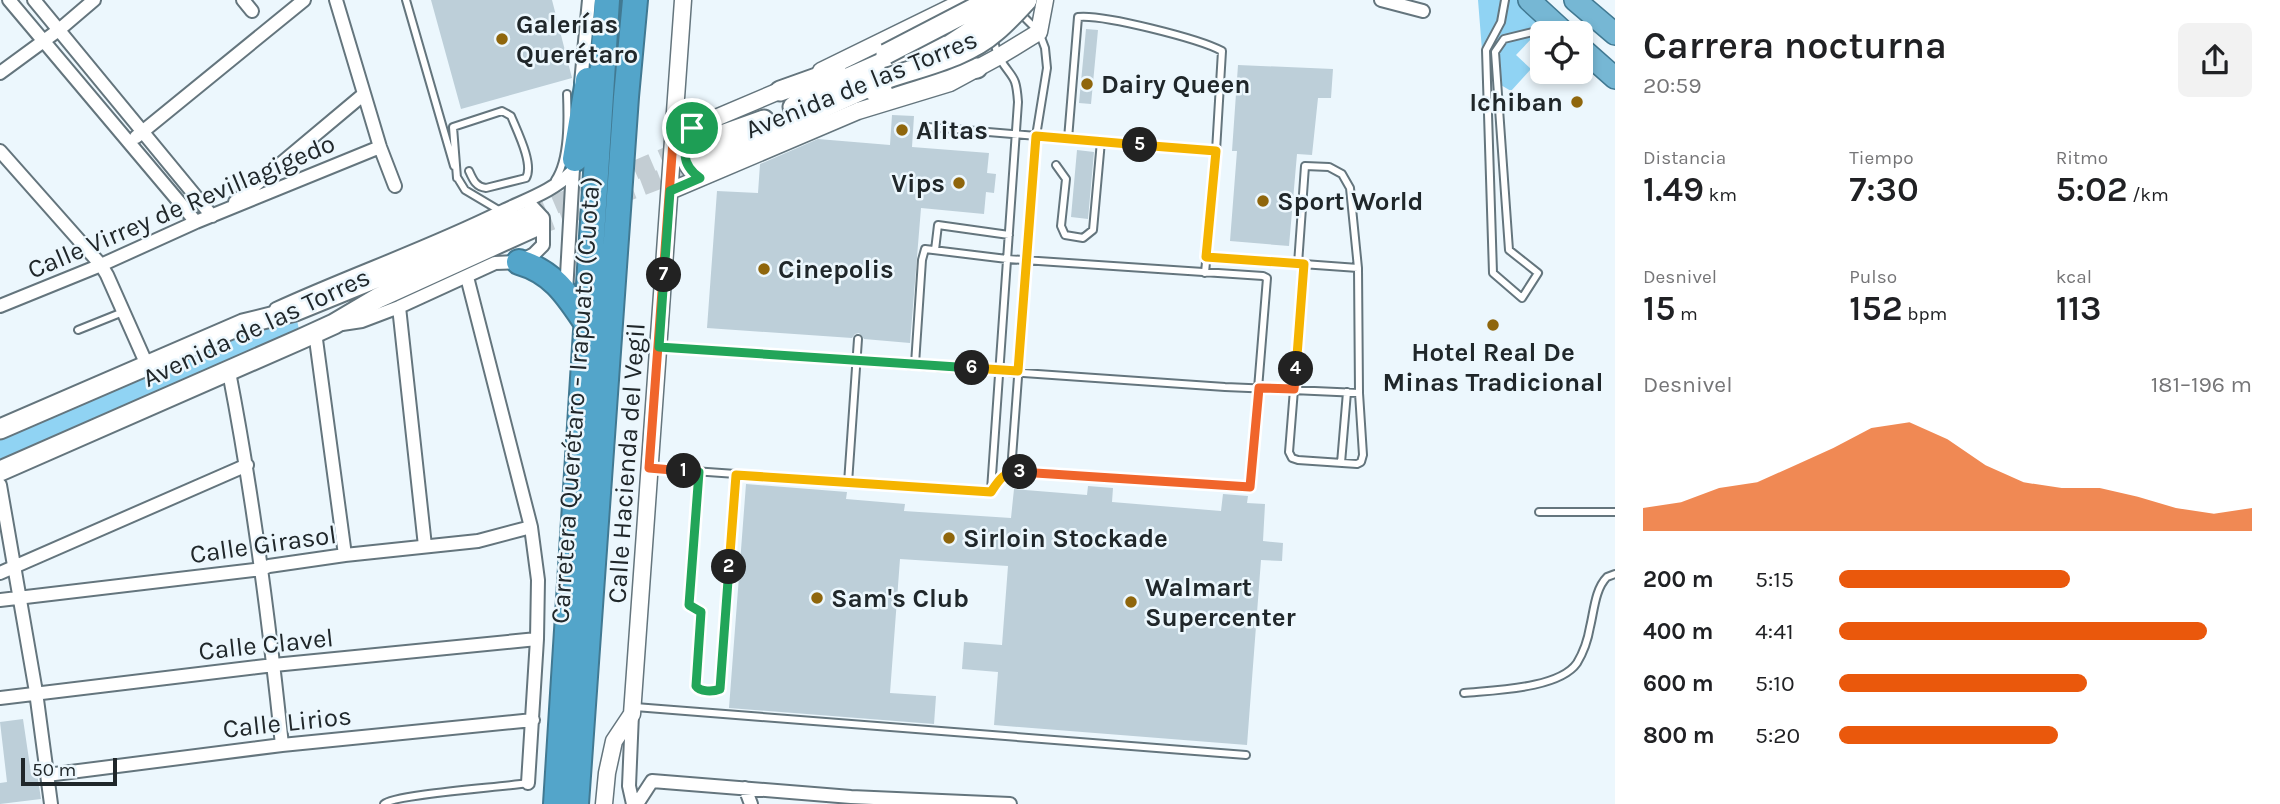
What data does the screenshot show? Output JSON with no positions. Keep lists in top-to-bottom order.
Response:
{
  "streets": {
    "highway": ["Carretera Querétaro - Irapuato (Cuota)"],
    "main road": ["Avenida de las Torres"],
    "street": [
      "Calle Virrey de Revillagigedo",
      "Calle Hacienda del Vegil",
      "Calle Girasol",
      "Calle Clavel",
      "Calle Lirios"
    ]
  },
  "crossings": [
    ["Avenida de las Torres", "Calle Hacienda del Vegil"]
  ],
  "places": [
    "Galerías Querétaro",
    "Dairy Queen",
    "Ichiban",
    "Alitas",
    "Vips",
    "Sport World",
    "Cinepolis",
    "Hotel Real De Minas Tradicional",
    "Sirloin Stockade",
    "Sam's Club",
    "Walmart Supercenter"
  ],
  "scale_bar": "50 m",
  "page": {
    "heading": ["Carrera nocturna", "20:59"],
    "stats": [
      ["Distancia", "1.49 km"],
      ["Tiempo", "7:30"],
      ["Ritmo", "5:02 /km"],
      ["Desnivel", "15 m"],
      ["Pulso", "152 bpm"],
      ["kcal", "113"]
    ],
    "pins": [
      "5",
      "7",
      "6",
      "4",
      "1",
      "3",
      "2"
    ],
    "chart": ["Desnivel", "181–196 m"],
    "list": [
      {
        "name": "200 m",
        "note": "5:15"
      },
      {
        "name": "400 m",
        "note": "4:41"
      },
      {
        "name": "600 m",
        "note": "5:10"
      },
      {
        "name": "800 m",
        "note": "5:20"
      }
    ],
    "scale": "50 m"
  }
}
